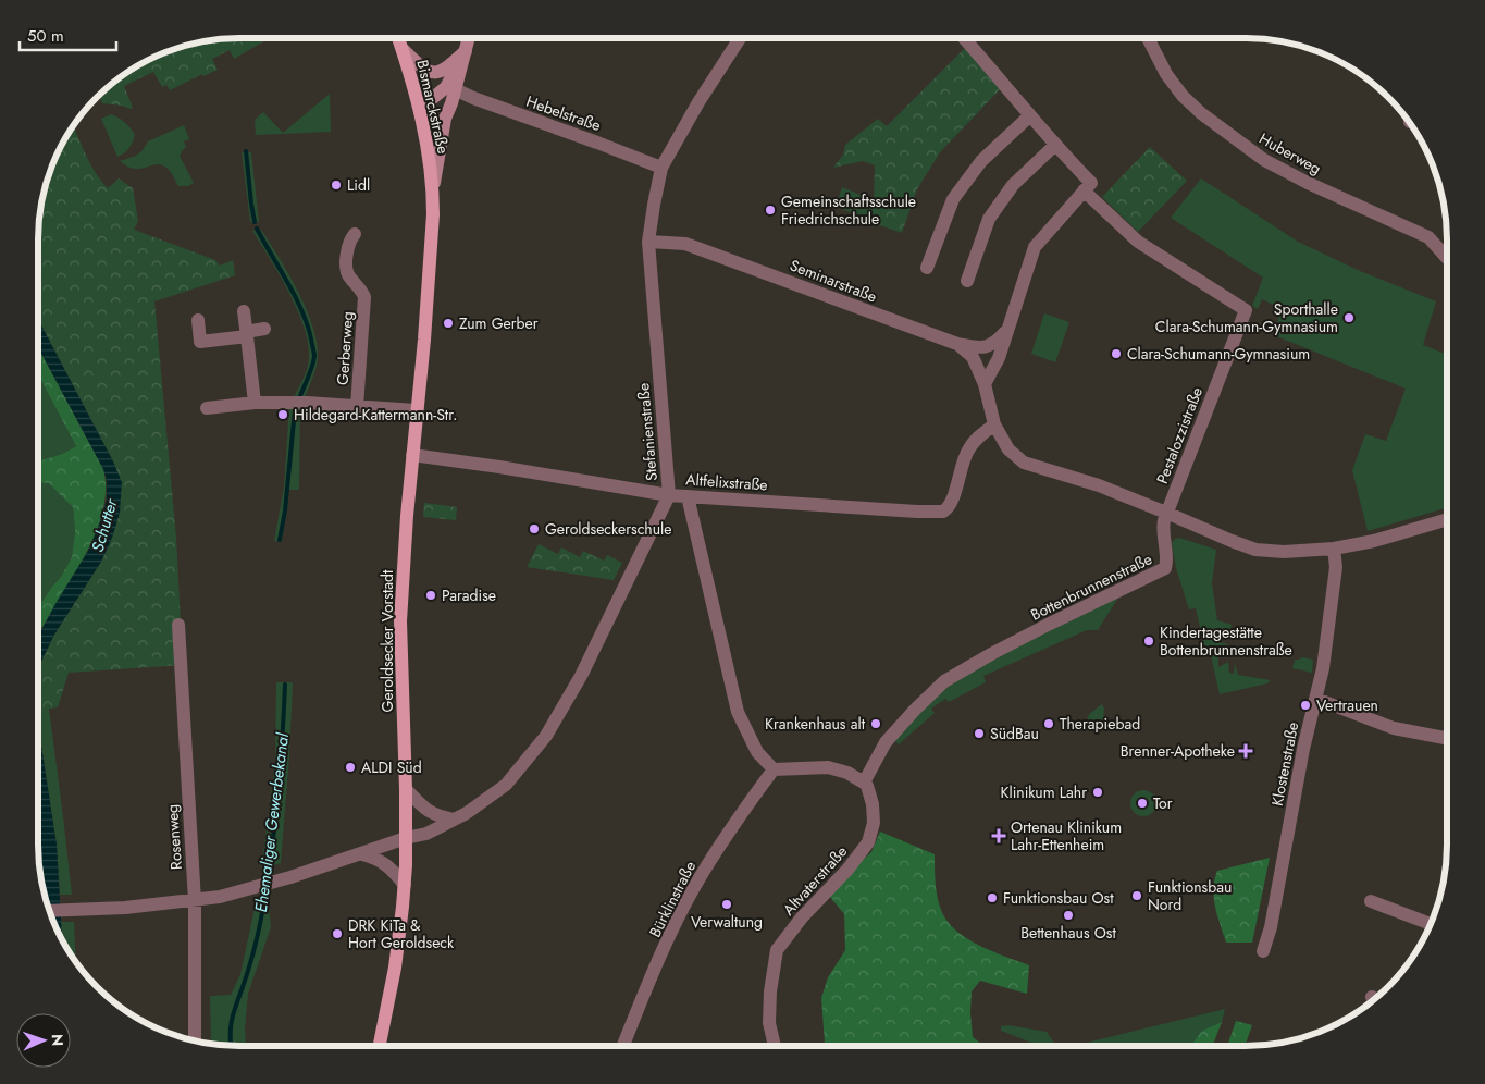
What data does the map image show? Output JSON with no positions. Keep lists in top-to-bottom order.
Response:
{
  "streets": {
    "main road": ["Bismarckstraße", "Geroldsecker Vorstadt"],
    "street": [
      "Hebelstraße",
      "Huberweg",
      "Seminarstraße",
      "Gerberweg",
      "Stefanienstraße",
      "Pestalozzistraße",
      "Altfelixstraße",
      "Bottenbrunnenstraße",
      "Klostenstraße",
      "Rosenweg",
      "Altvaterstraße",
      "Bürklinstraße"
    ]
  },
  "crossings": [
    ["Bismarckstraße", "Geroldsecker Vorstadt"],
    ["Hebelstraße", "Stefanienstraße"],
    ["Seminarstraße", "Stefanienstraße"],
    ["Seminarstraße", "Pestalozzistraße"],
    ["Seminarstraße", "Altfelixstraße"],
    ["Seminarstraße", "Bottenbrunnenstraße"],
    ["Stefanienstraße", "Altfelixstraße"],
    ["Stefanienstraße", "Geroldsecker Vorstadt"],
    ["Stefanienstraße", "Rosenweg"],
    ["Pestalozzistraße", "Bottenbrunnenstraße"],
    ["Altfelixstraße", "Geroldsecker Vorstadt"],
    ["Bottenbrunnenstraße", "Altvaterstraße"]
  ],
  "water": ["Schutter", "Ehemaliger Gewerbekanal"],
  "places": {
    "other": [
      "Lidl",
      "Gemeinschaftsschule Friedrichschule",
      "Sporthalle Clara-Schumann-Gymnasium",
      "Zum Gerber",
      "Clara-Schumann-Gymnasium",
      "Hildegard-Kattermann-Str.",
      "Geroldseckerschule",
      "Paradise",
      "Kindertagestätte Bottenbrunnenstraße",
      "Vertrauen",
      "Krankenhaus alt",
      "Therapiebad",
      "SüdBau",
      "ALDI Süd",
      "Klinikum Lahr",
      "Tor",
      "Funktionsbau Nord",
      "Funktionsbau Ost",
      "Verwaltung",
      "Bettenhaus Ost",
      "DRK KiTa & Hort Geroldseck"
    ],
    "health": ["Brenner-Apotheke", "Ortenau Klinikum Lahr-Ettenheim"]
  },
  "scale_bar": "50 m",
  "north": "right"
}
